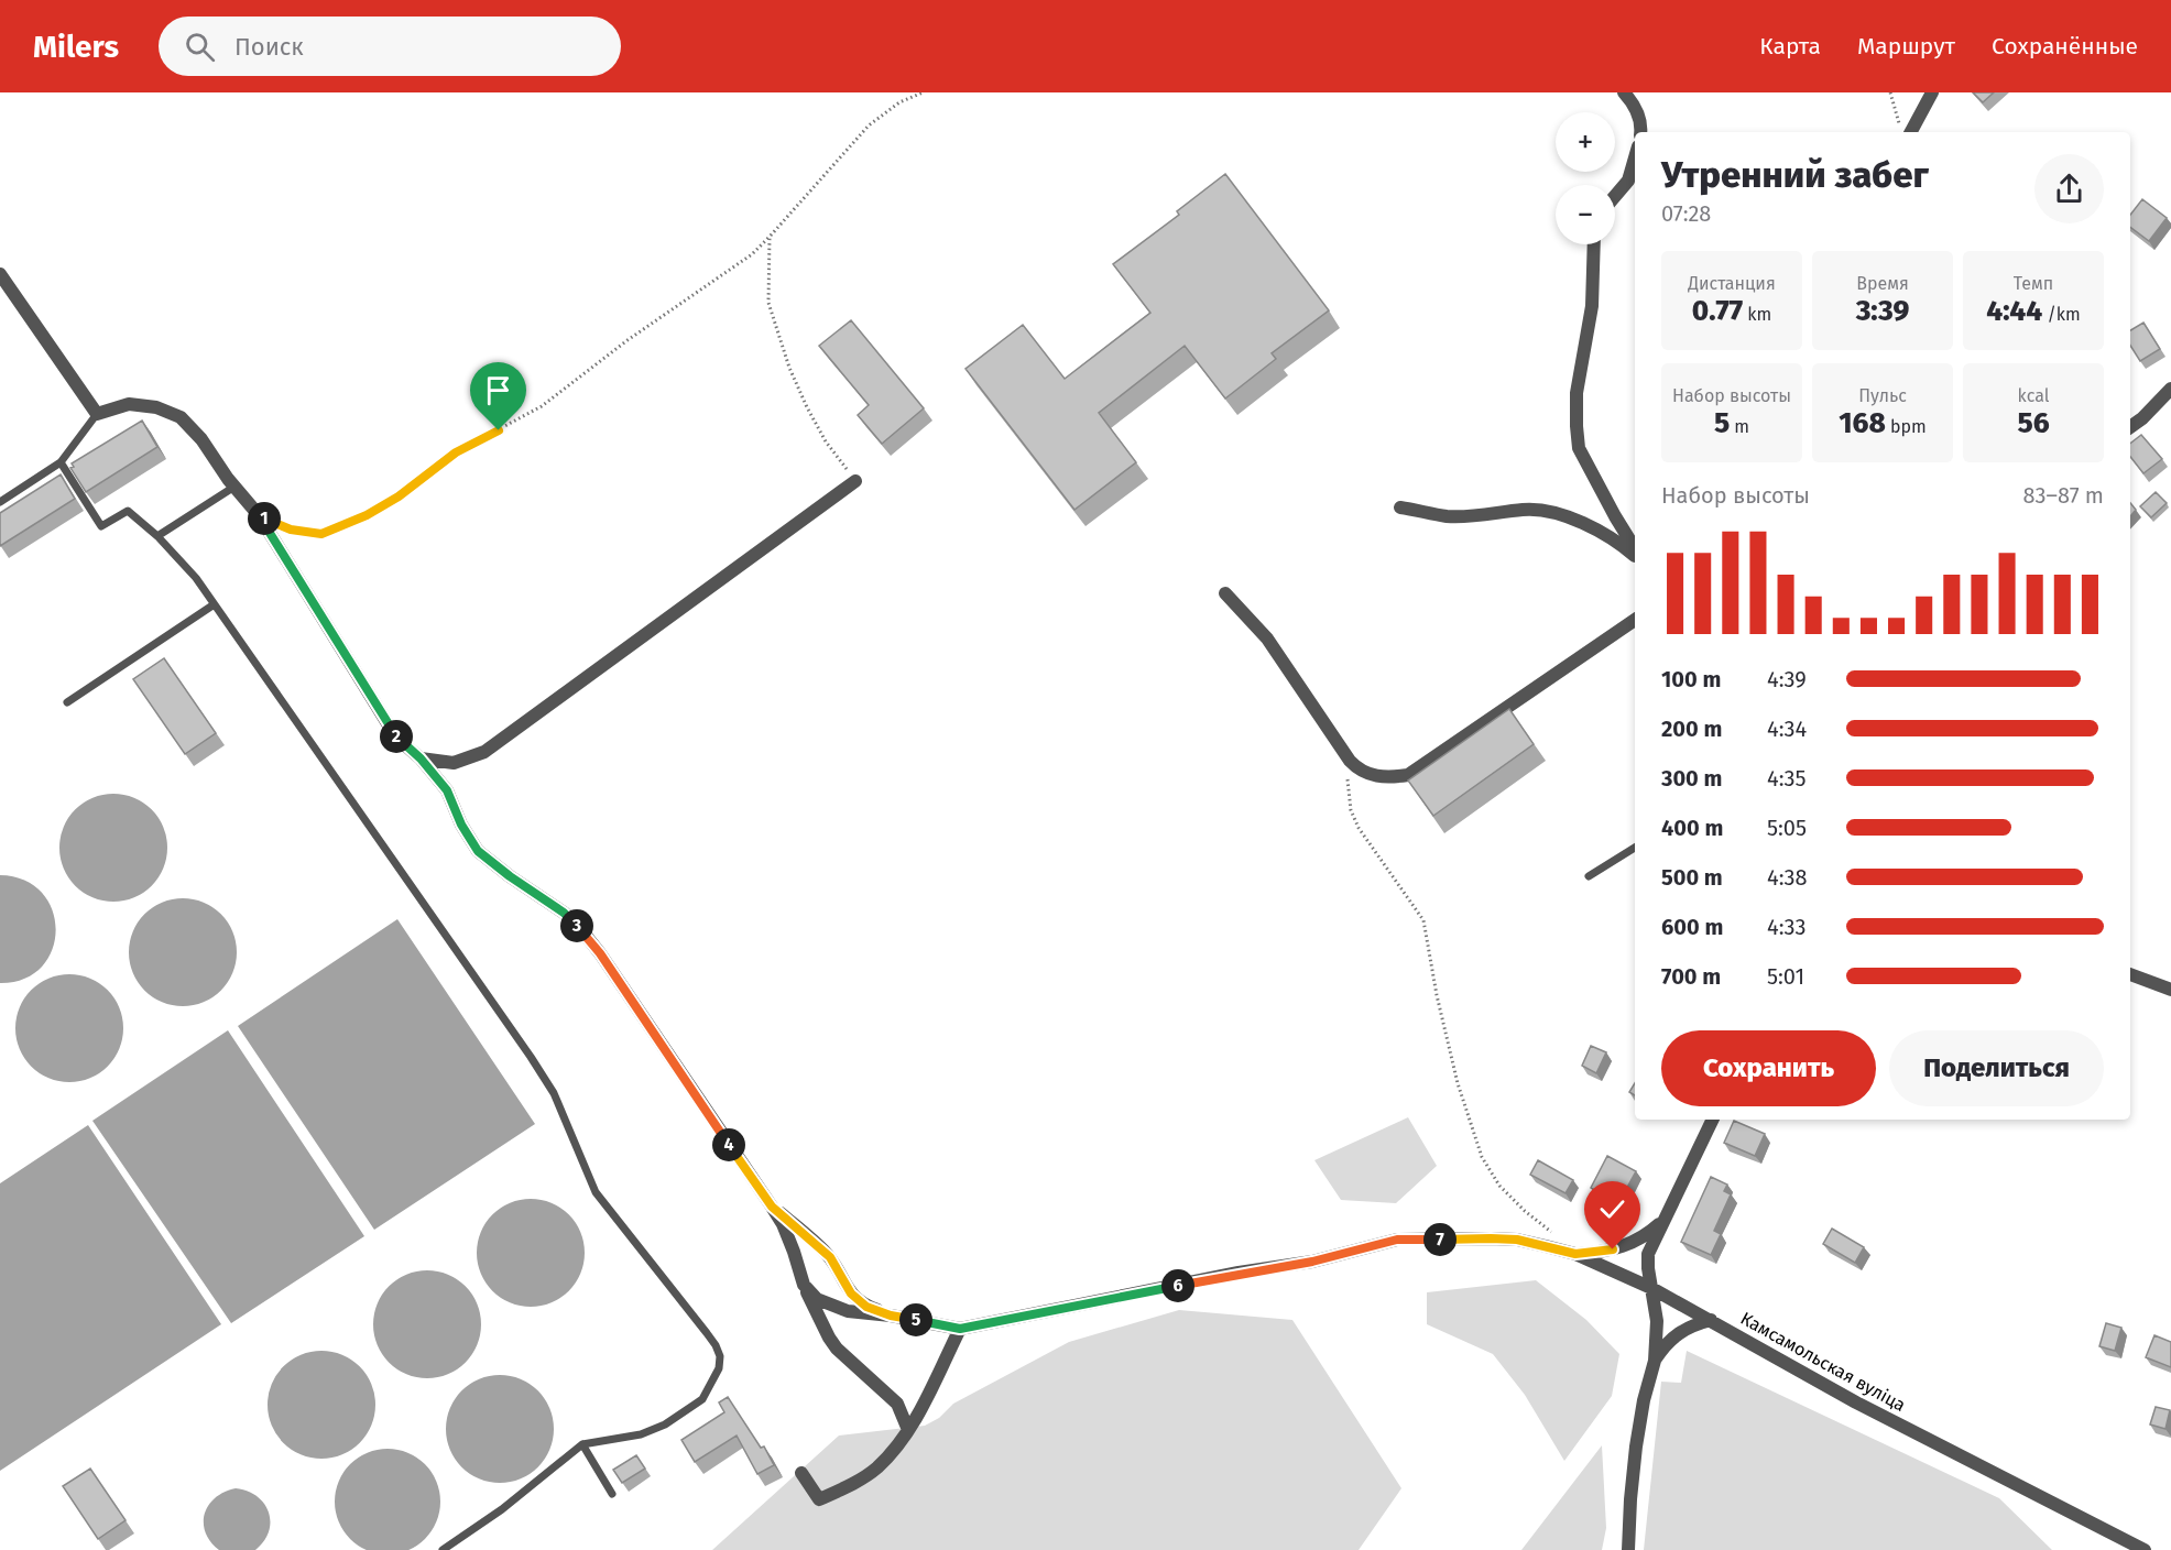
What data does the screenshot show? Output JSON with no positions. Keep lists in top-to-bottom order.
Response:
{
  "streets": {
    "street": ["Камсамольская вуліца"]
  },
  "page": {
    "header": "Milers",
    "search": "Поиск",
    "nav": ["Карта", "Маршрут", "Сохранённые"],
    "map_buttons": ["+", "−"],
    "heading": ["Утренний забег", "07:28"],
    "stats": [
      ["Дистанция", "0.77 km"],
      ["Время", "3:39"],
      ["Темп", "4:44 /km"],
      ["Набор высоты", "5 m"],
      ["Пульс", "168 bpm"],
      ["kcal", "56"]
    ],
    "chart": ["Набор высоты", "83–87 m"],
    "pins": [
      "1",
      "2",
      "3",
      "4",
      "7",
      "6",
      "5"
    ],
    "list": [
      {
        "name": "100 m",
        "note": "4:39"
      },
      {
        "name": "200 m",
        "note": "4:34"
      },
      {
        "name": "300 m",
        "note": "4:35"
      },
      {
        "name": "400 m",
        "note": "5:05"
      },
      {
        "name": "500 m",
        "note": "4:38"
      },
      {
        "name": "600 m",
        "note": "4:33"
      },
      {
        "name": "700 m",
        "note": "5:01"
      }
    ],
    "buttons": ["Сохранить", "Поделиться"]
  }
}
